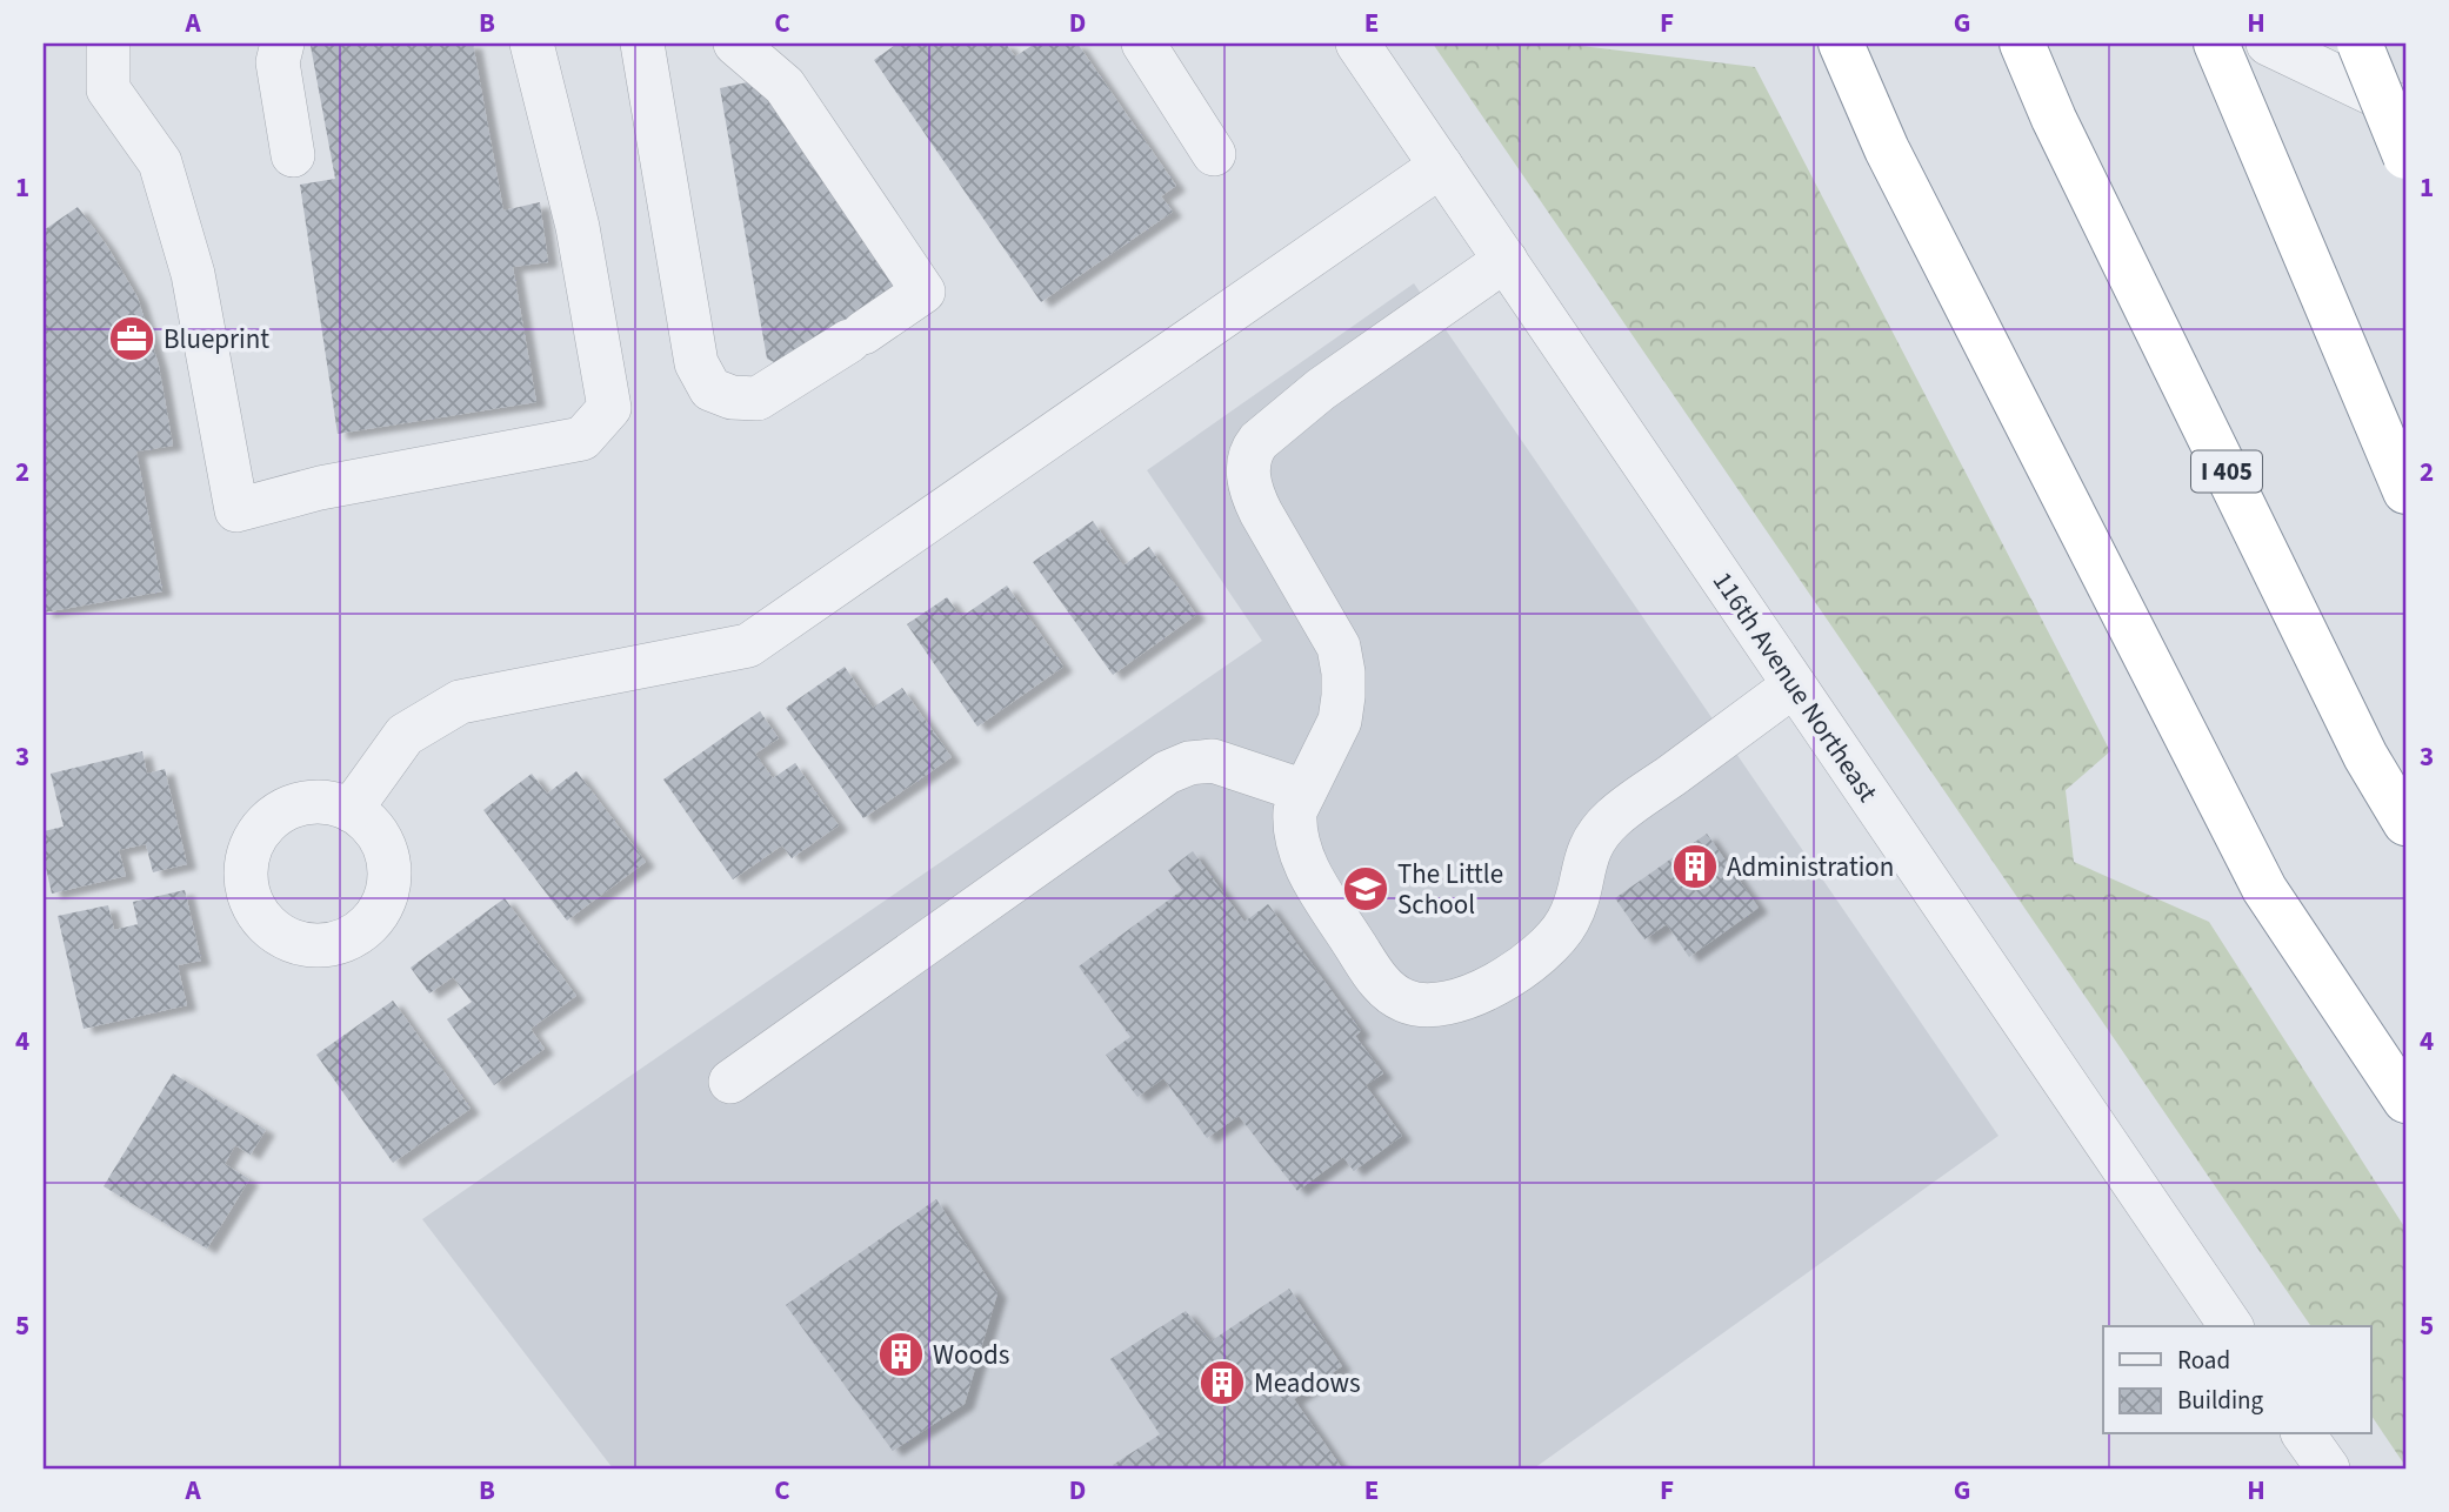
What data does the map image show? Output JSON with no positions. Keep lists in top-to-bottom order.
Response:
{
  "streets": {
    "highway": ["I 405"],
    "street": ["116th Avenue Northeast"]
  },
  "places": {
    "office": ["Blueprint"],
    "building": ["Administration", "Woods", "Meadows"],
    "school or university": ["The Little School"]
  },
  "legend": ["Road", "Building"],
  "grid": {
    "columns": [
      "A",
      "B",
      "C",
      "D",
      "E",
      "F",
      "G",
      "H"
    ],
    "rows": [
      "1",
      "2",
      "3",
      "4",
      "5"
    ]
  }
}
